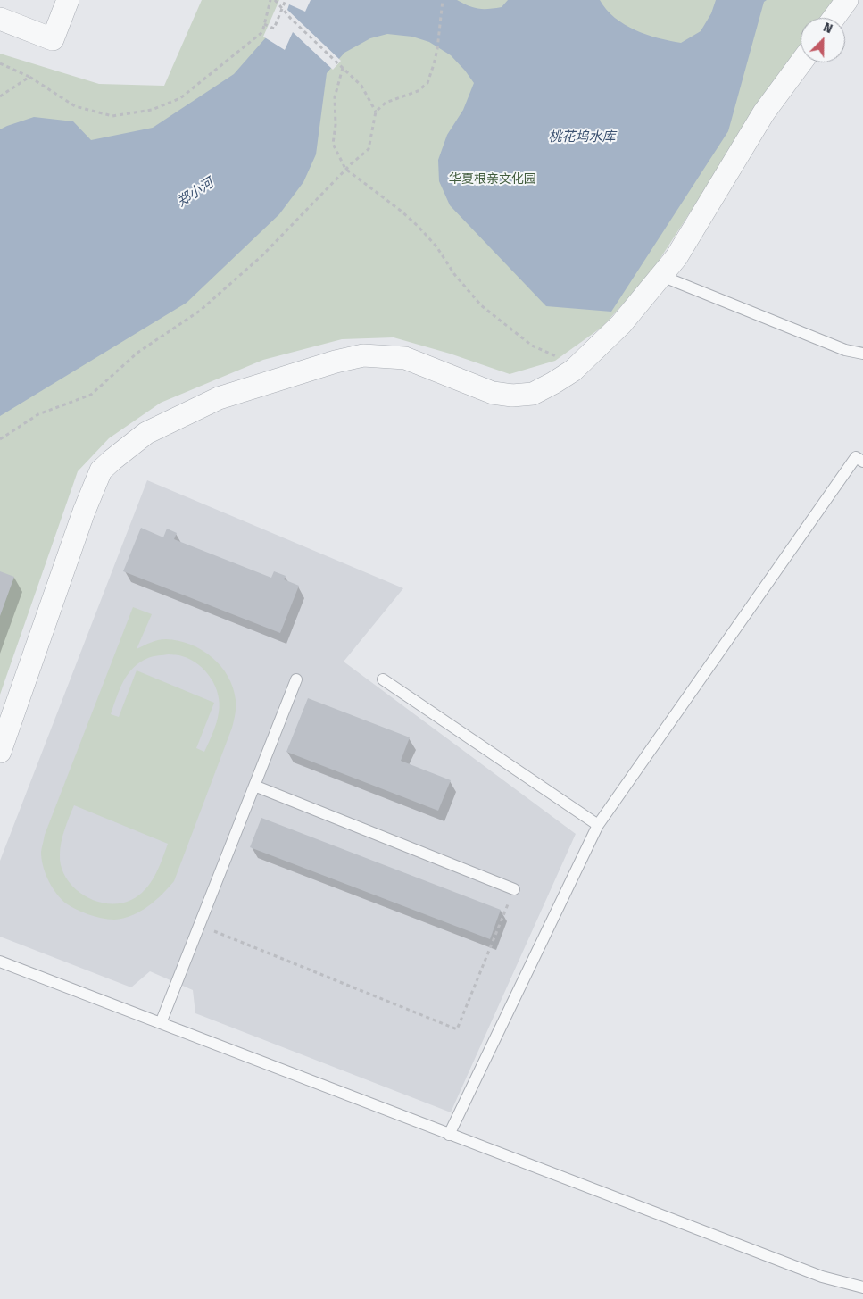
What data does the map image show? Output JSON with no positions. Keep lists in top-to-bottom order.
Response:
{
  "water": ["桃花坞水库", "郑小河"],
  "parks": ["华夏根亲文化园"],
  "north": "top right"
}
